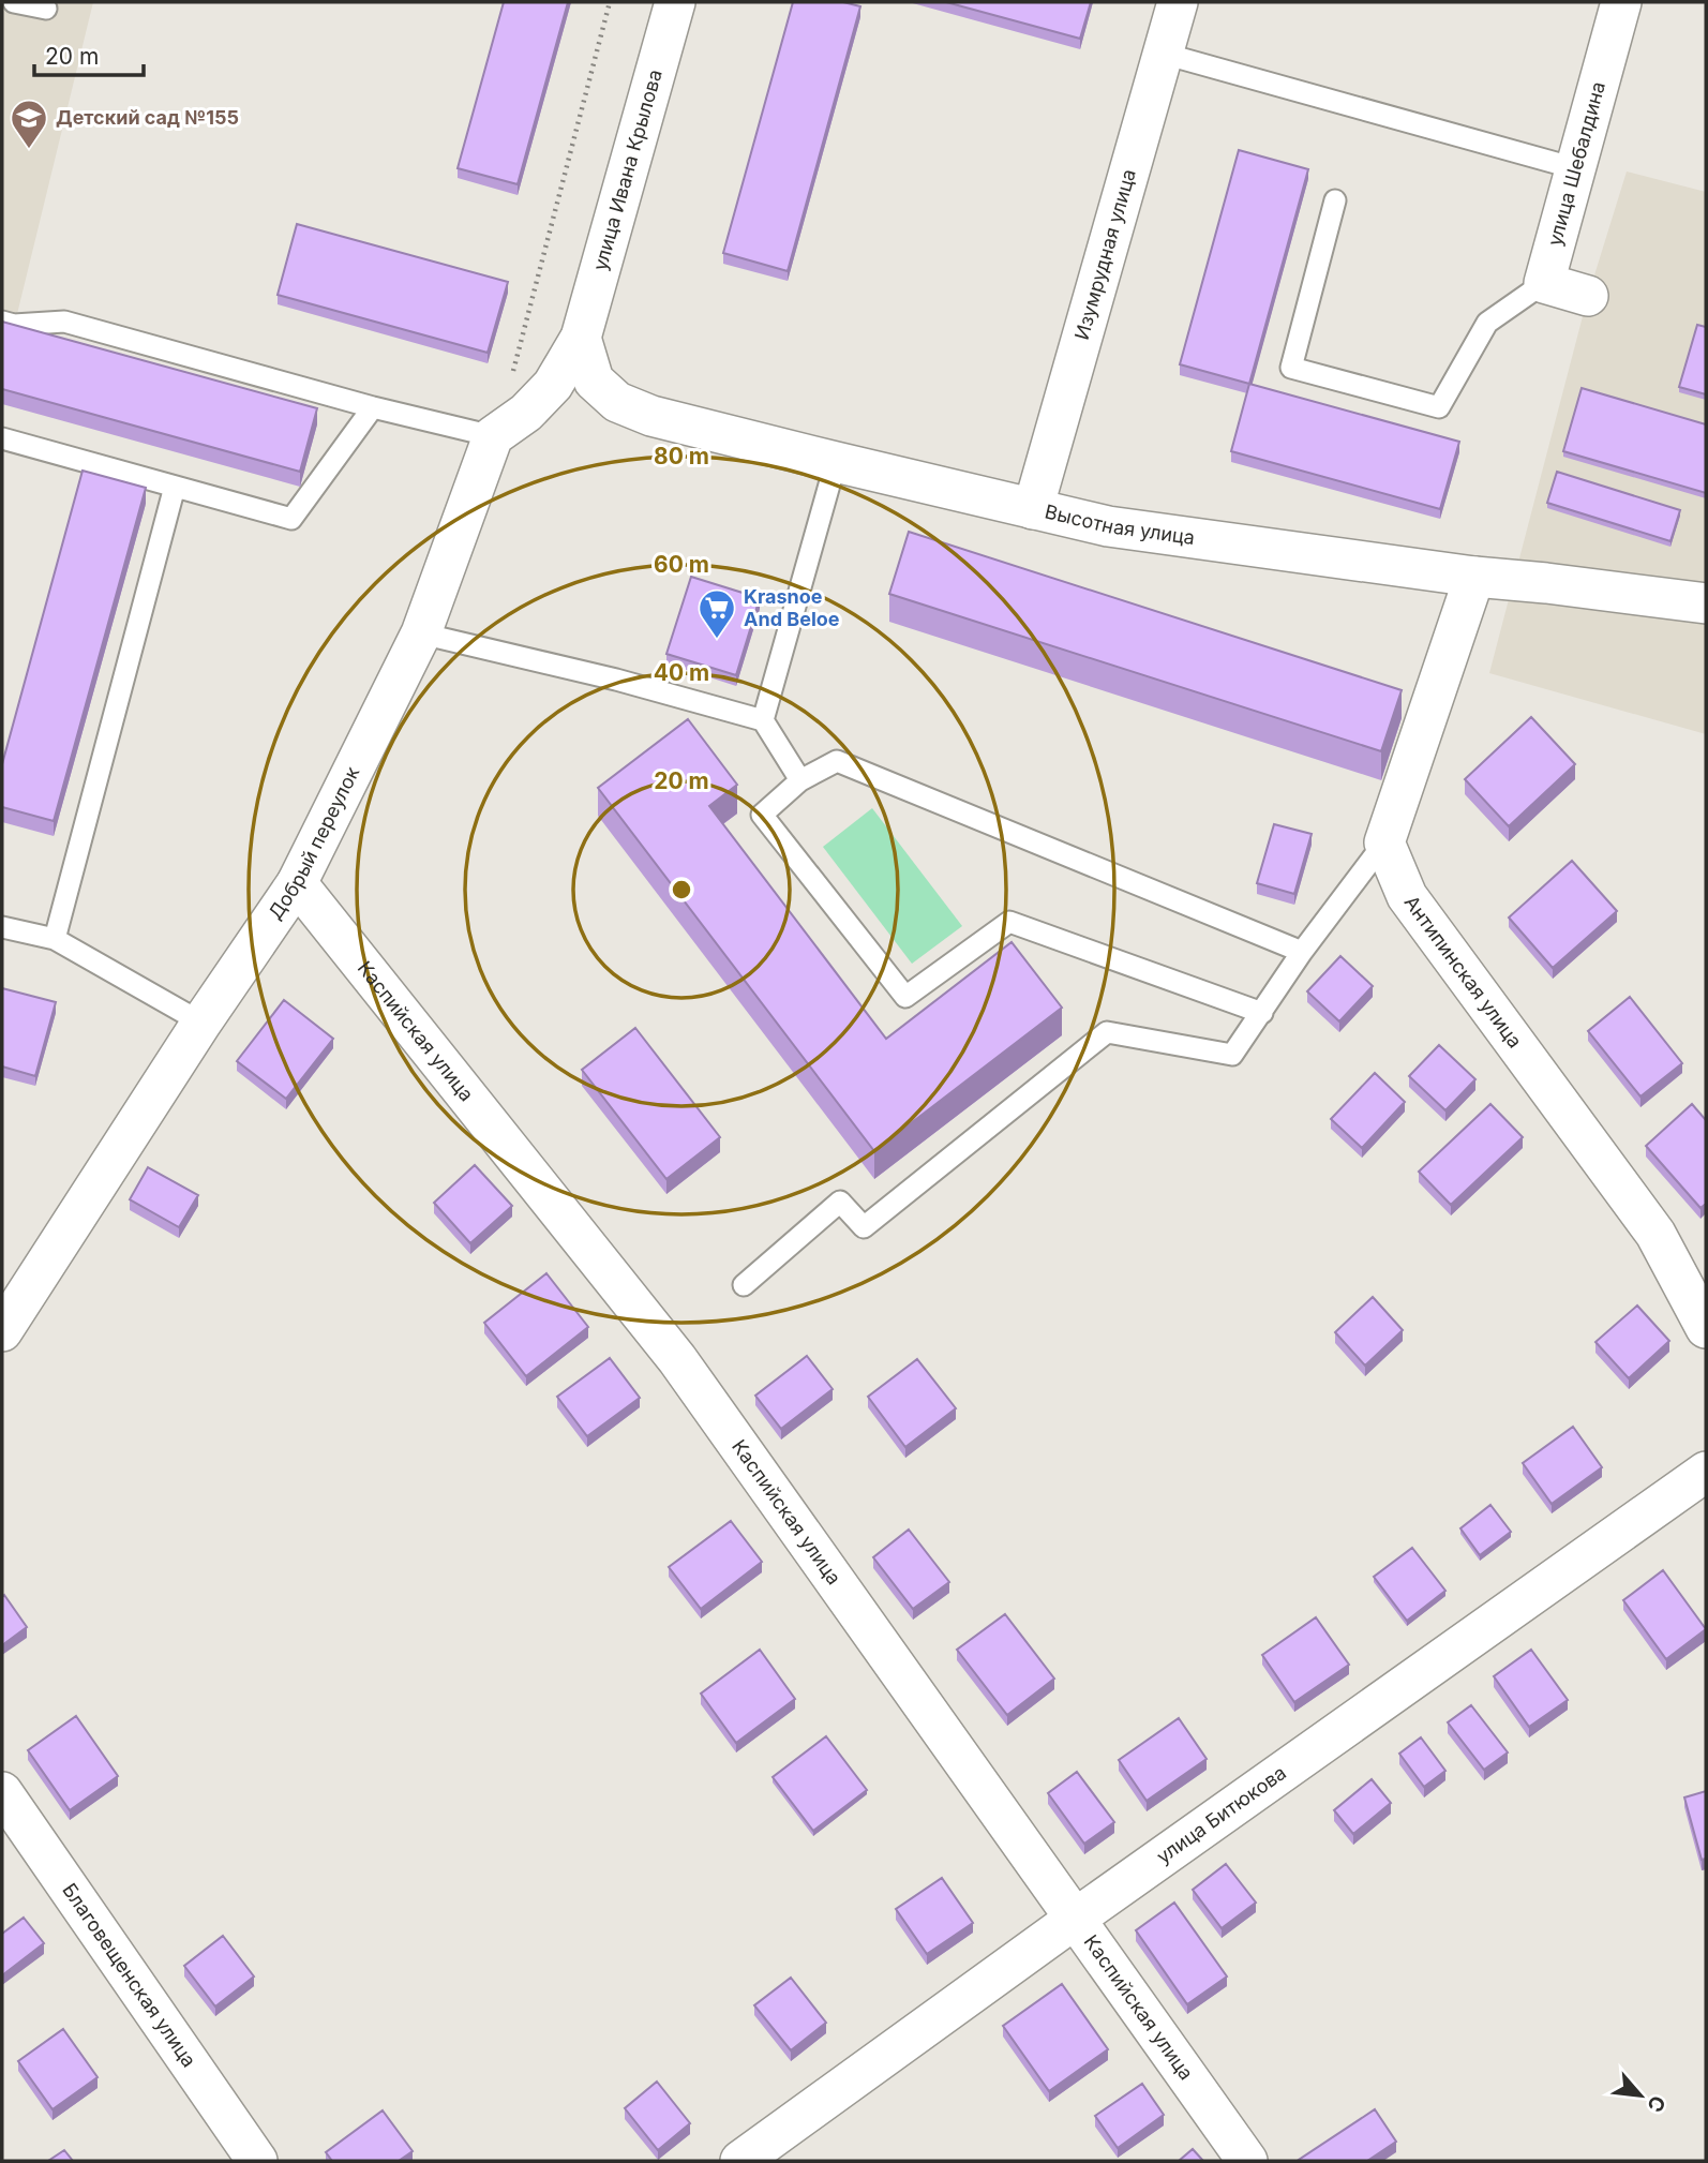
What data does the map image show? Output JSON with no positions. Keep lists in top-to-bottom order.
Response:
{
  "streets": {
    "street": [
      "улица Шебалдина",
      "улица Ивана Крылова",
      "Изумрудная улица",
      "Высотная улица",
      "Добрый переулок",
      "Антипинская улица",
      "Каспийская улица",
      "улица Битюкова",
      "Благовещенская улица"
    ]
  },
  "crossings": [
    ["улица Ивана Крылова", "Высотная улица"],
    ["Изумрудная улица", "Высотная улица"],
    ["Добрый переулок", "Каспийская улица"],
    ["Каспийская улица", "улица Битюкова"]
  ],
  "places": {
    "school or university": ["Детский сад №155"],
    "supermarket": ["Krasnoe And Beloe"]
  },
  "scale_bar": "20 m",
  "north": "bottom right",
  "rings": [
    "80 m",
    "60 m",
    "40 m",
    "20 m"
  ]
}
